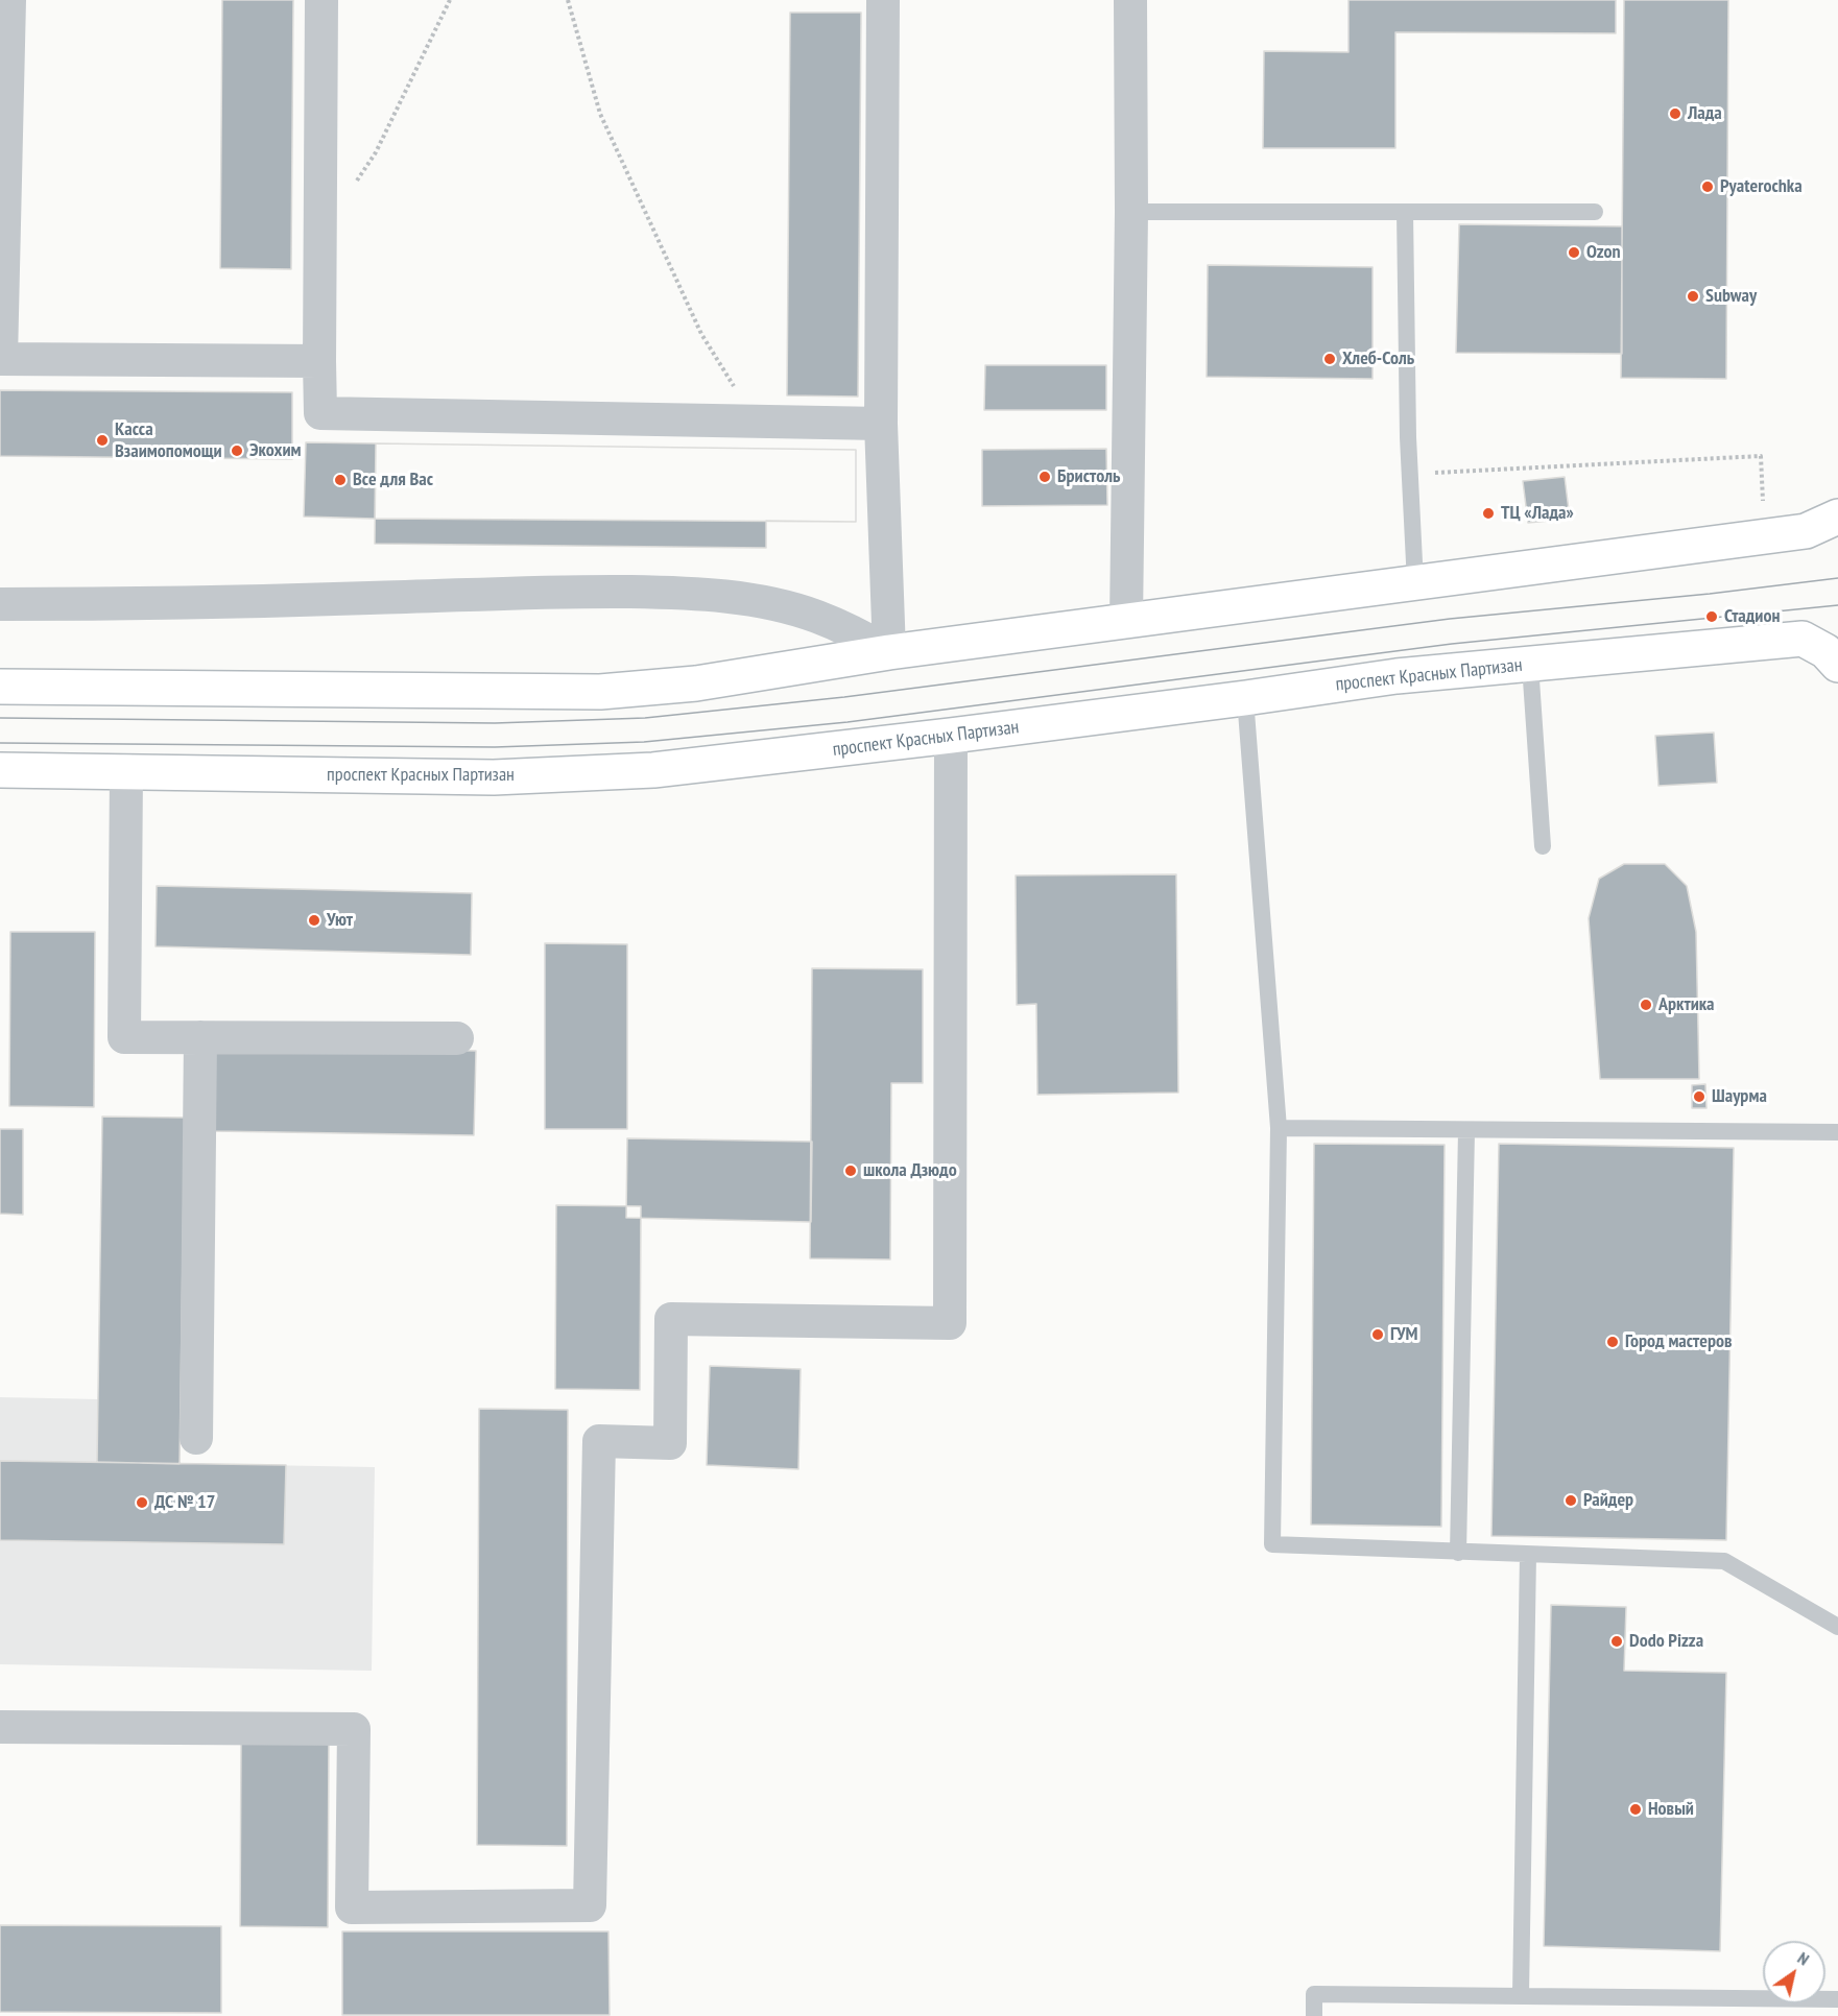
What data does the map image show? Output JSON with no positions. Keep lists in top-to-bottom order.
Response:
{
  "streets": {
    "main road": ["проспект Красных Партизан"]
  },
  "places": [
    "Лада",
    "Pyaterochka",
    "Ozon",
    "Subway",
    "Хлеб-Соль",
    "Касса Взаимопомощи",
    "Экохим",
    "Бристоль",
    "Все для Вас",
    "ТЦ «Лада»",
    "Стадион",
    "Уют",
    "Арктика",
    "Шаурма",
    "школа Дзюдо",
    "ГУМ",
    "Город мастеров",
    "Райдер",
    "ДС № 17",
    "Dodo Pizza",
    "Новый"
  ],
  "north": "top right"
}
